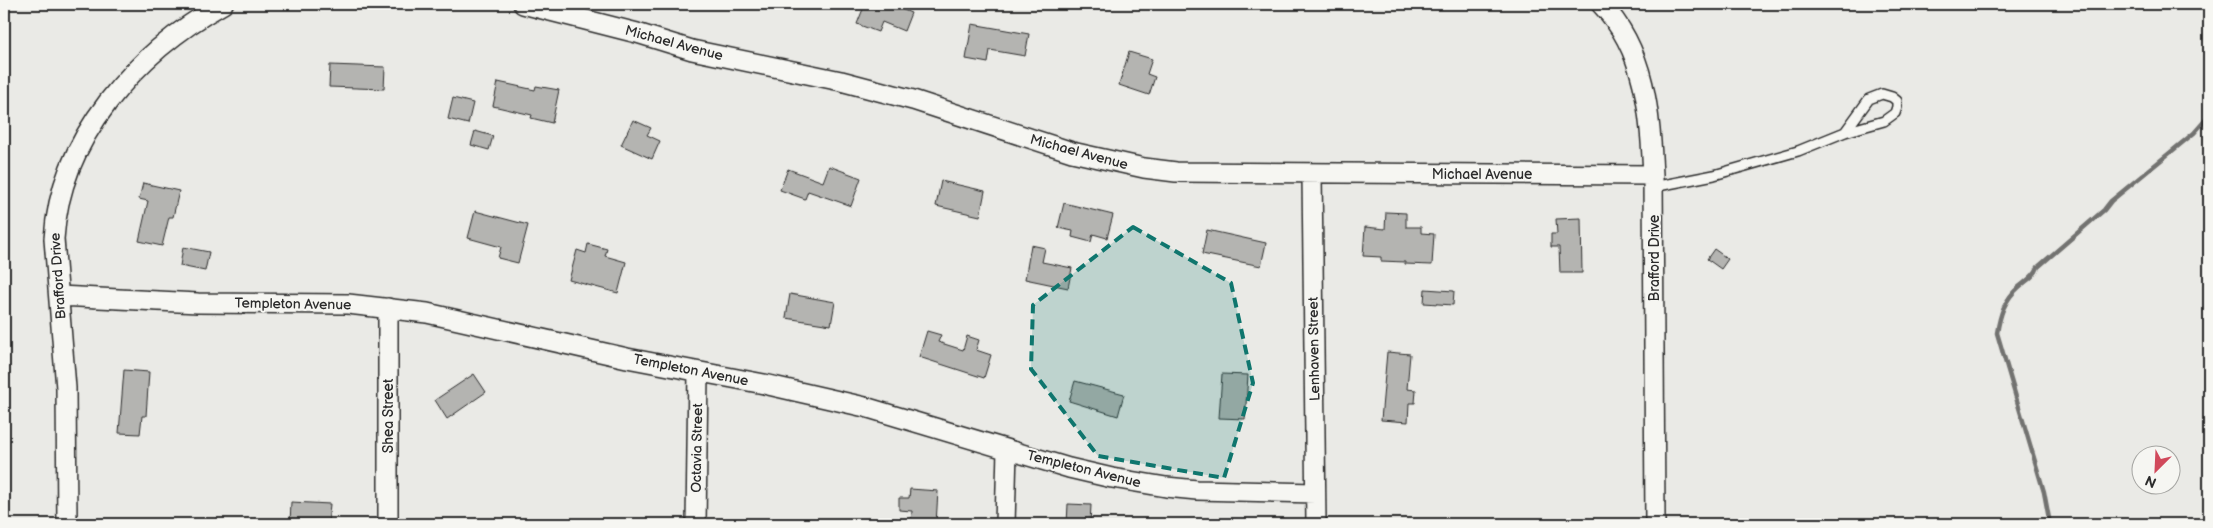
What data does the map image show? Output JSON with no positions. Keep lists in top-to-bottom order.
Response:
{
  "streets": {
    "street": [
      "Michael Avenue",
      "Brafford Drive",
      "Templeton Avenue",
      "Lenhaven Street",
      "Shea Street",
      "Octavia Street"
    ]
  },
  "crossings": [
    ["Michael Avenue", "Brafford Drive"],
    ["Michael Avenue", "Lenhaven Street"],
    ["Brafford Drive", "Templeton Avenue"],
    ["Templeton Avenue", "Lenhaven Street"],
    ["Templeton Avenue", "Shea Street"],
    ["Templeton Avenue", "Octavia Street"]
  ],
  "north": "bottom left"
}
